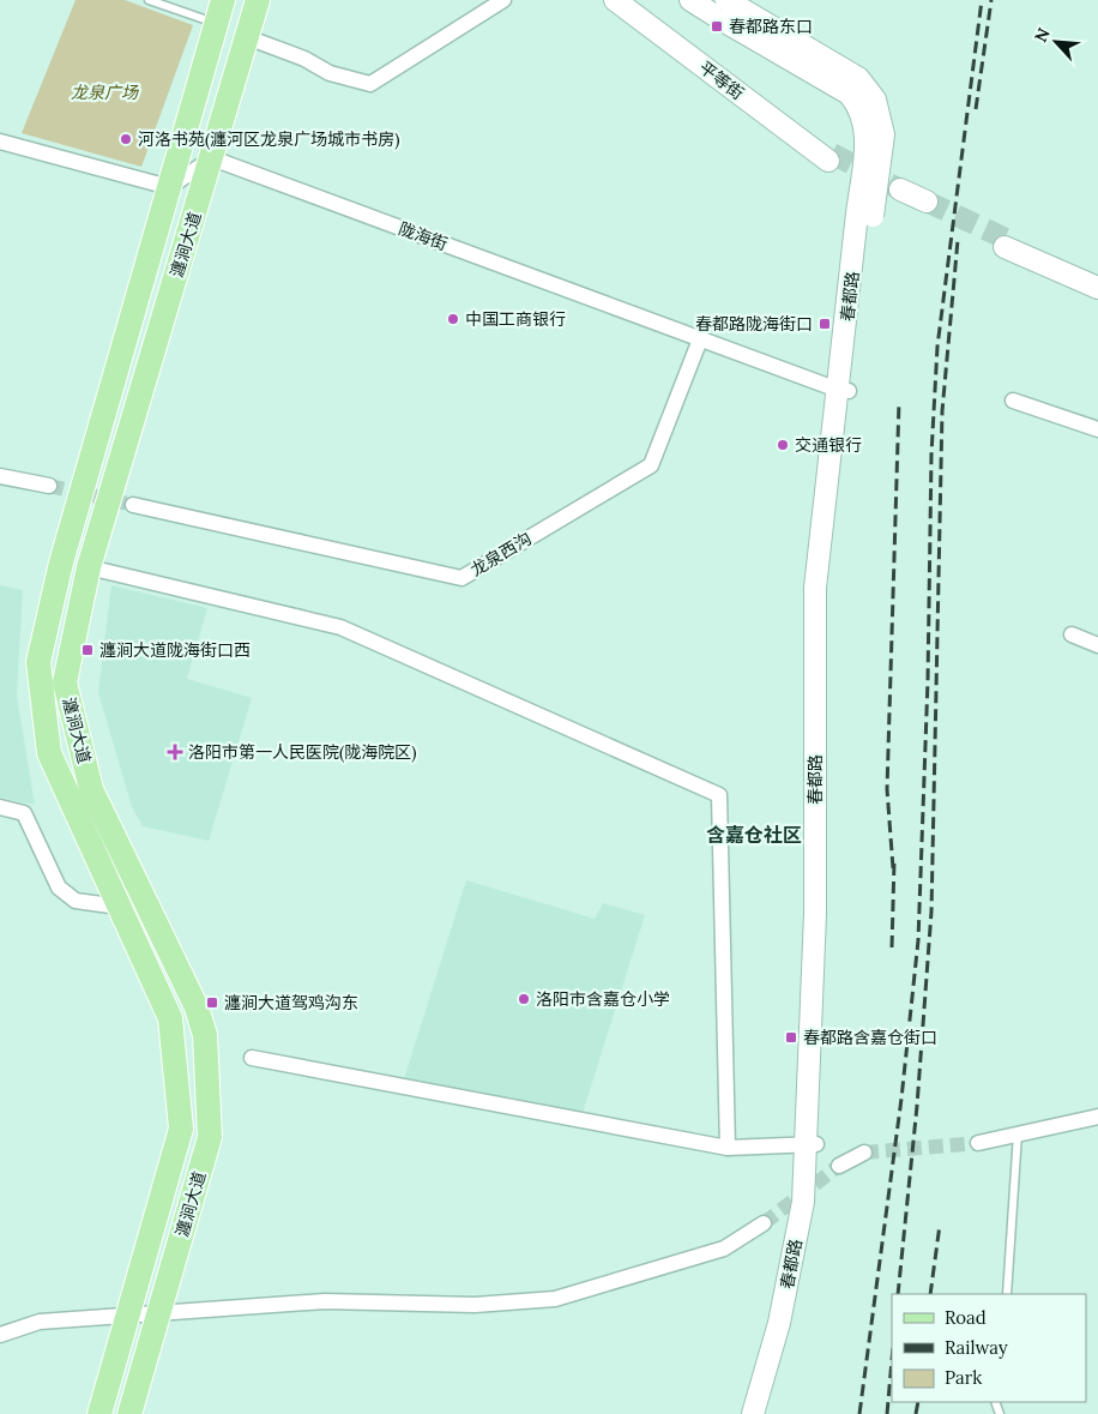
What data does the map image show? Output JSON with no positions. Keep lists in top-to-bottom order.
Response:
{
  "streets": {
    "main road": ["平等街", "瀍涧大道", "春都路"],
    "street": ["陇海街", "龙泉西沟"]
  },
  "crossings": [
    ["陇海街", "瀍涧大道"],
    ["陇海街", "春都路"],
    ["陇海街", "龙泉西沟"]
  ],
  "districts": ["含嘉仓社区"],
  "parks": ["龙泉广场"],
  "places": {
    "transit": [
      "春都路东口",
      "春都路陇海街口",
      "瀍涧大道陇海街口西",
      "瀍涧大道驾鸡沟东",
      "春都路含嘉仓街口"
    ],
    "other": [
      "河洛书苑(瀍河区龙泉广场城市书房)",
      "中国工商银行",
      "交通银行",
      "洛阳市含嘉仓小学"
    ],
    "health": ["洛阳市第一人民医院(陇海院区)"]
  },
  "legend": ["Road", "Railway", "Park"],
  "north": "top left"
}
